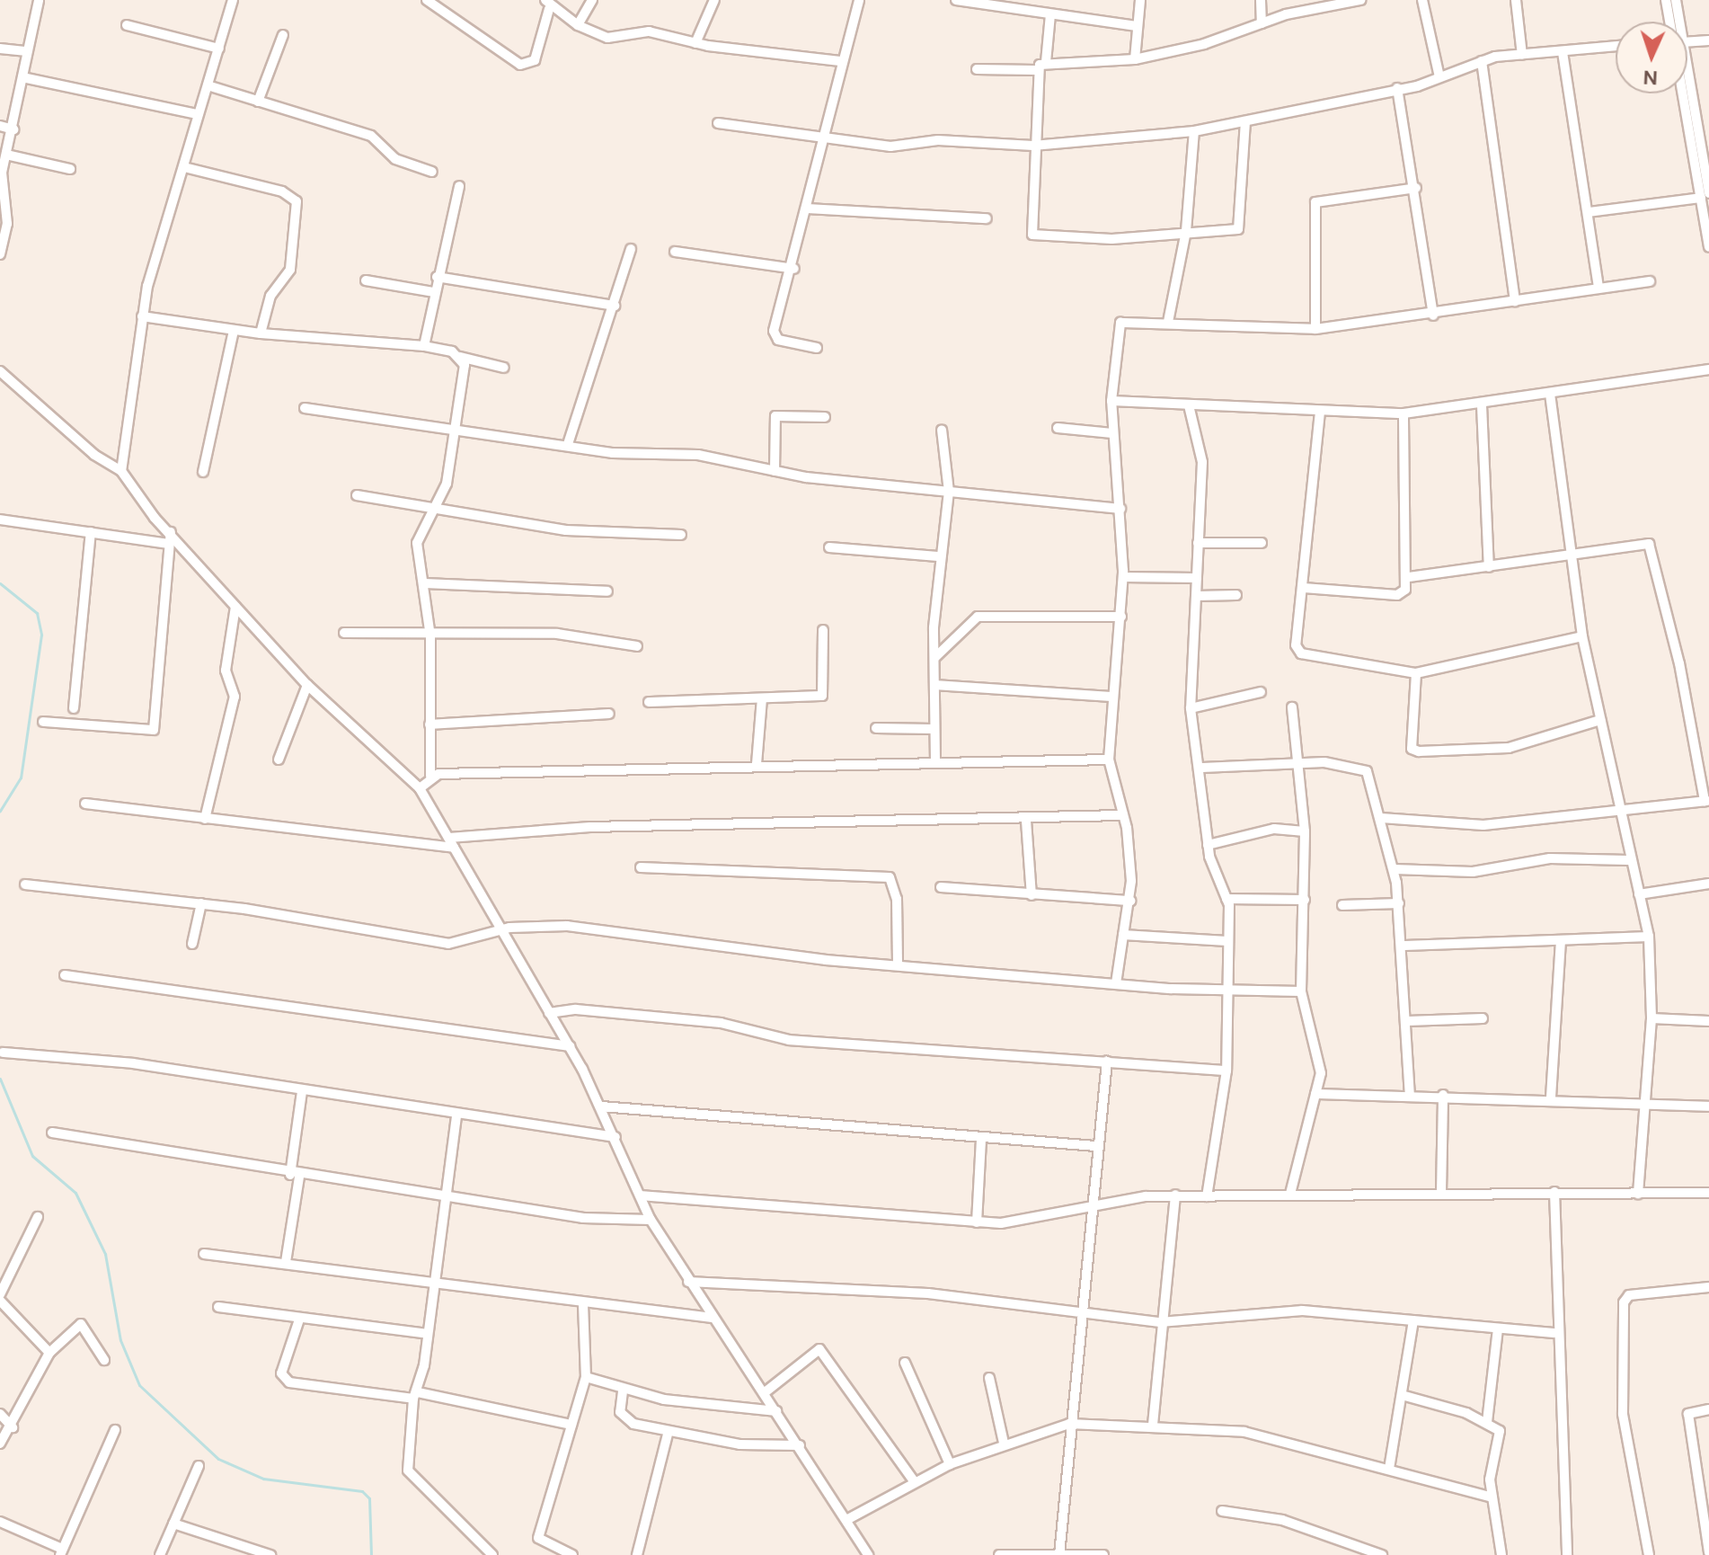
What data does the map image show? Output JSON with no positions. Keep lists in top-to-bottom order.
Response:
{
  "north": "bottom"
}
